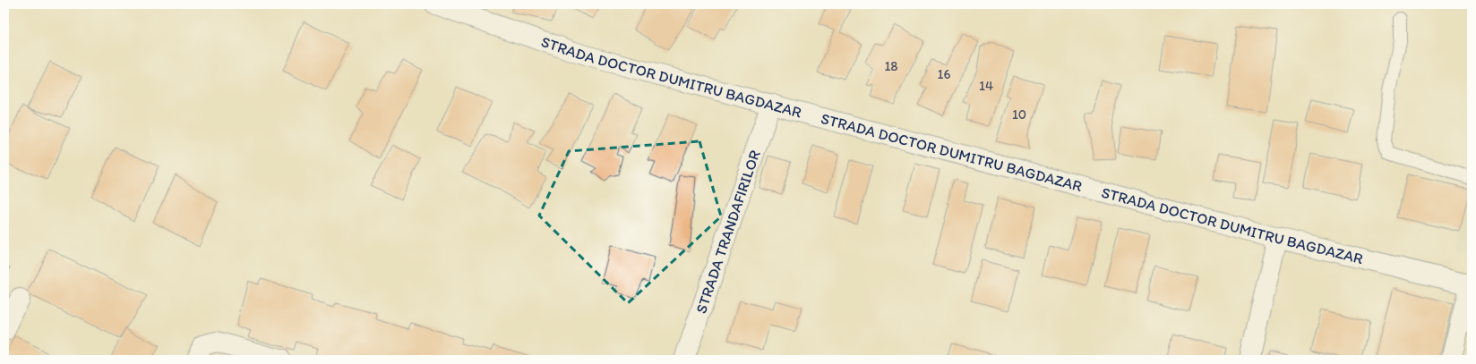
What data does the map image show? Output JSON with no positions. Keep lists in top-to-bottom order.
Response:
{
  "streets": {
    "street": ["STRADA DOCTOR DUMITRU BAGDAZAR", "STRADA TRANDAFIRILOR"]
  },
  "crossings": [
    ["STRADA DOCTOR DUMITRU BAGDAZAR", "STRADA TRANDAFIRILOR"]
  ],
  "house_numbers": [
    "18",
    "16",
    "14",
    "10"
  ]
}
